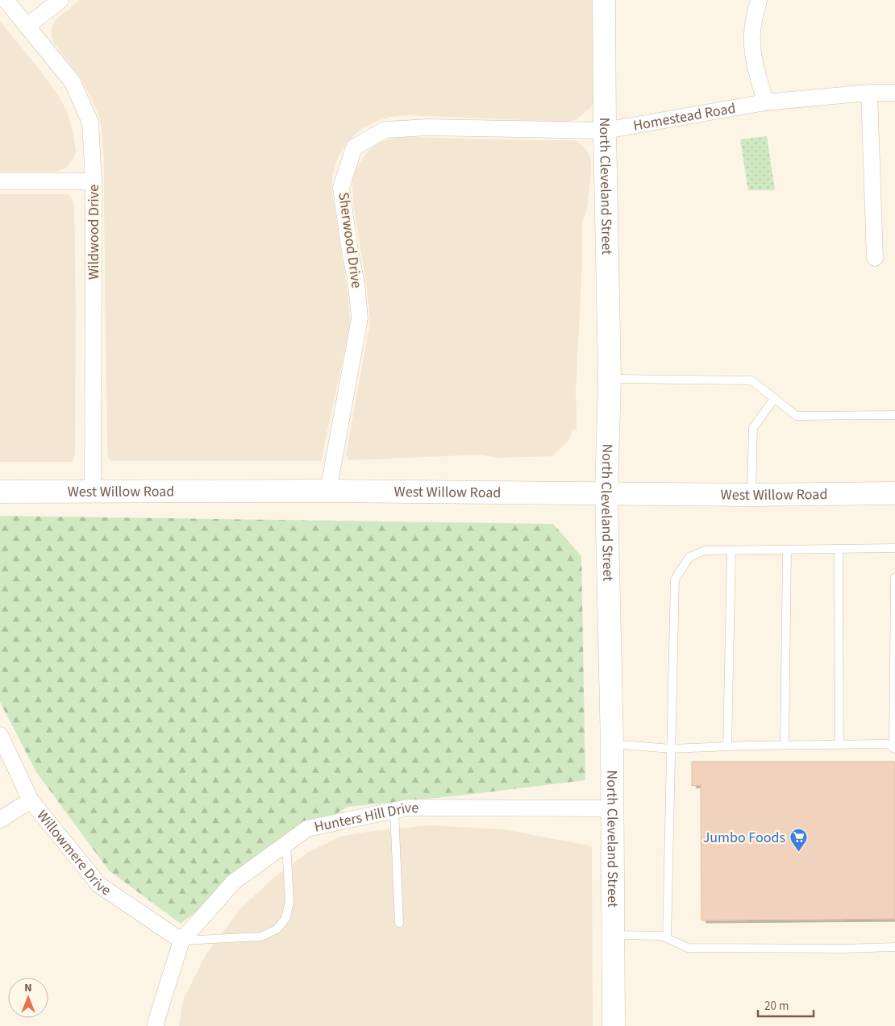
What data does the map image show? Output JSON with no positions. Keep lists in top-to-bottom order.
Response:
{
  "streets": {
    "street": [
      "Homestead Road",
      "North Cleveland Street",
      "Wildwood Drive",
      "Sherwood Drive",
      "West Willow Road",
      "Hunters Hill Drive",
      "Willowmere Drive"
    ]
  },
  "crossings": [
    ["Homestead Road", "North Cleveland Street"],
    ["Homestead Road", "Sherwood Drive"],
    ["North Cleveland Street", "Sherwood Drive"],
    ["North Cleveland Street", "West Willow Road"],
    ["North Cleveland Street", "Hunters Hill Drive"],
    ["Wildwood Drive", "West Willow Road"],
    ["Sherwood Drive", "West Willow Road"],
    ["Hunters Hill Drive", "Willowmere Drive"]
  ],
  "places": {
    "supermarket": ["Jumbo Foods"]
  },
  "scale_bar": "20 m",
  "north": "top"
}
